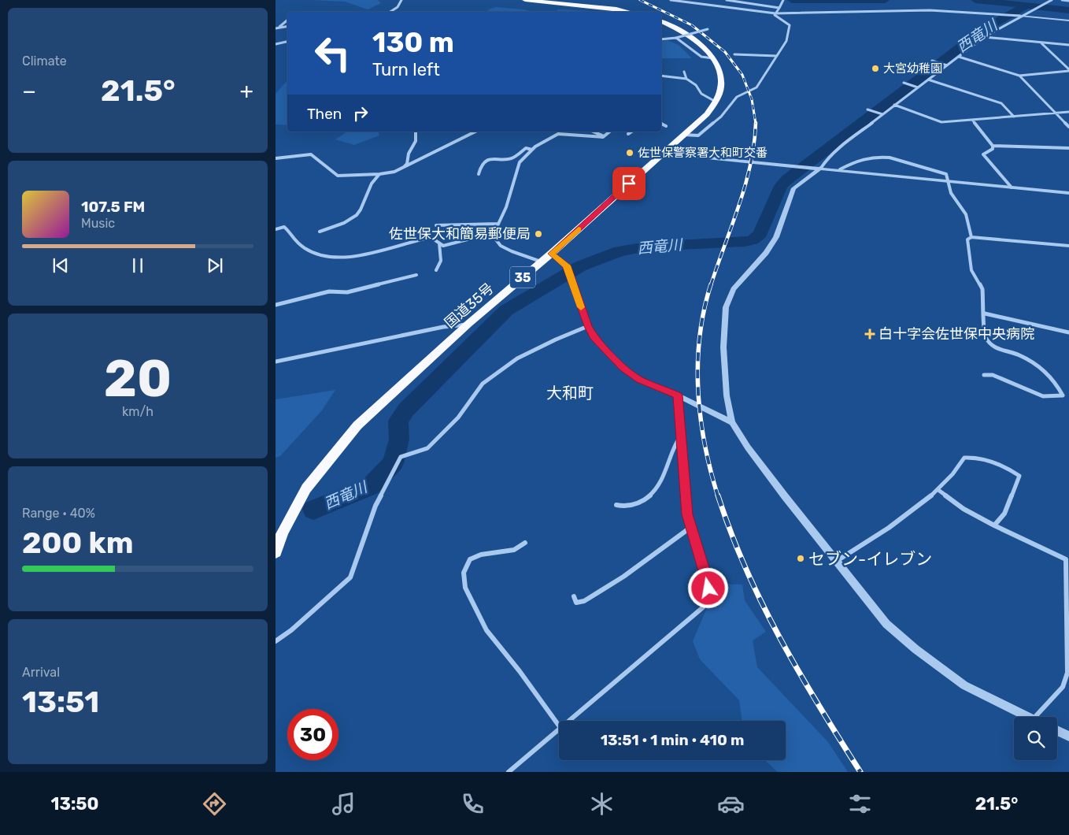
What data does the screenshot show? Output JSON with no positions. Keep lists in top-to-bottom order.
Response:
{
  "streets": {
    "highway": ["35", "国道35号"]
  },
  "districts": ["大和町"],
  "water": ["西竜川"],
  "places": {
    "other": [
      "大宮幼稚園",
      "佐世保警察署大和町交番",
      "佐世保大和簡易郵便局",
      "セブン-イレブン"
    ],
    "health": ["白十字会佐世保中央病院"]
  },
  "page": {
    "tile": [
      "Climate",
      ["20", "km/h"],
      ["Range · 40%", "200 km"],
      ["Arrival", "13:51"]
    ],
    "turn": ["130 m", "Turn left"],
    "heat": ["−", "21.5°", "+"],
    "then": "Then",
    "song": ["107.5 FM", "Music"],
    "limit": "30",
    "trip": "13:51 · 1 min · 410 m",
    "tabs": ["13:50", "21.5°"]
  }
}
